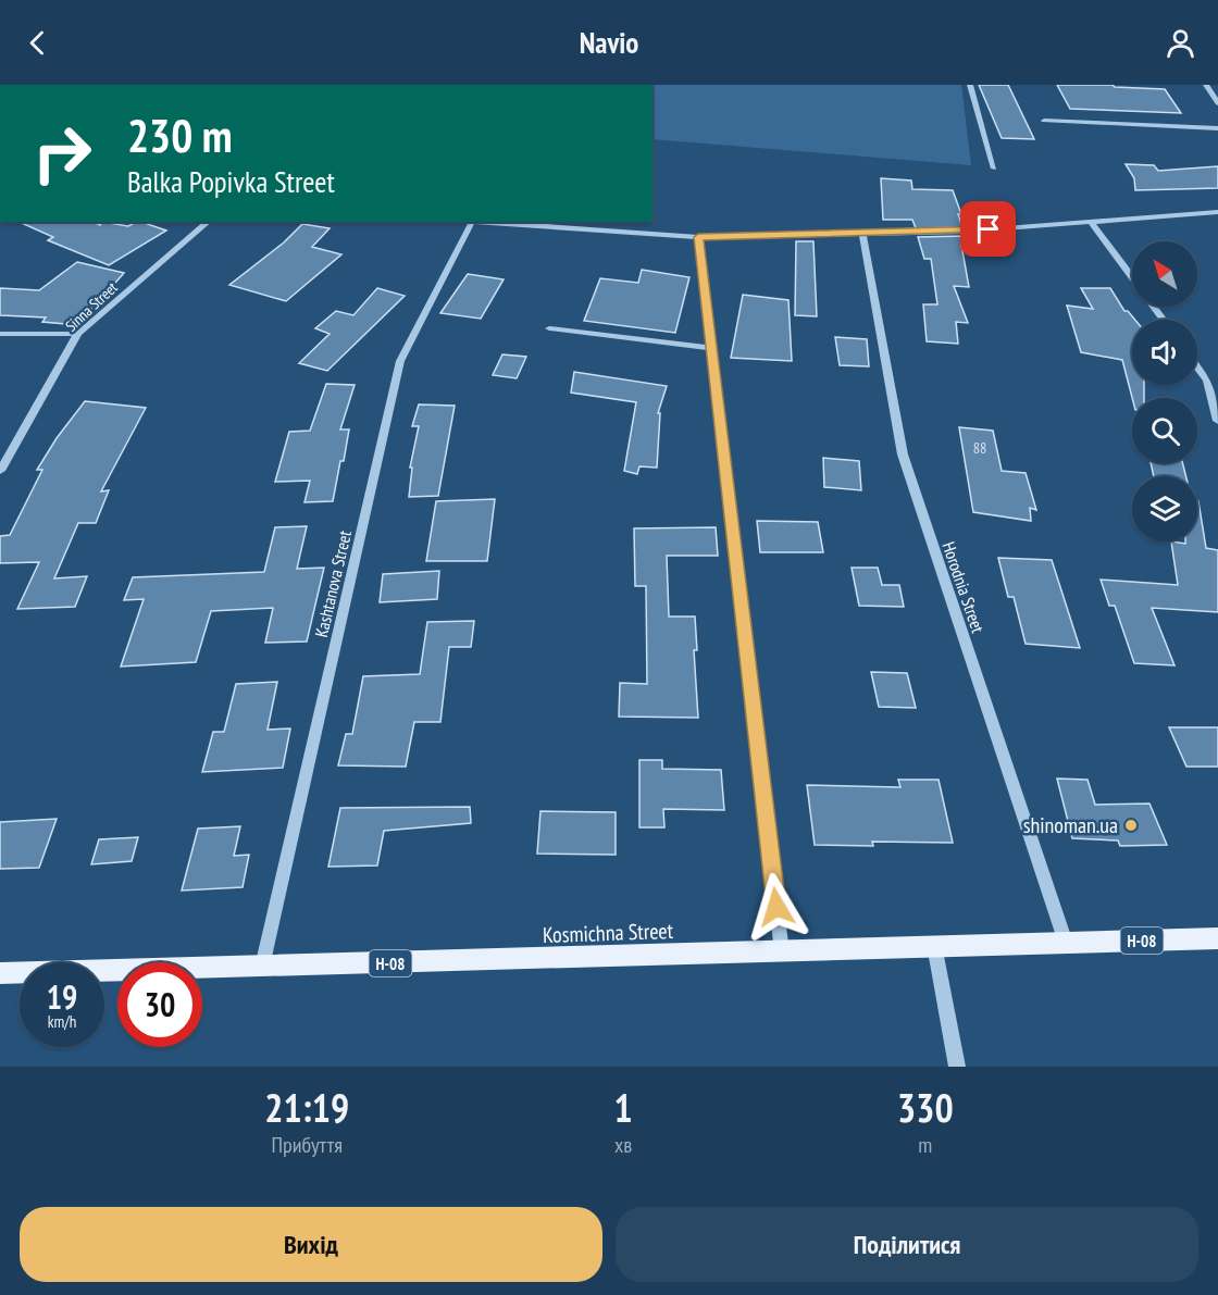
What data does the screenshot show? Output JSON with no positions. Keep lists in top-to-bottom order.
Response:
{
  "streets": {
    "main road": ["Kosmichna Street", "Н-08"],
    "street": ["Sinna Street", "Kashtanova Street", "Horodnia Street"]
  },
  "crossings": [
    ["Kashtanova Street", "Kosmichna Street"],
    ["Horodnia Street", "Kosmichna Street"]
  ],
  "places": ["shinoman.ua"],
  "house_numbers": ["88"],
  "north": "top left",
  "page": {
    "header": "Navio",
    "turn": ["230 m", "Balka Popivka Street"],
    "speed": "19 km/h",
    "limit": "30",
    "eta": [
      "21:19",
      "Прибуття",
      "1",
      "хв",
      "330",
      "m"
    ],
    "buttons": ["Вихід", "Поділитися"]
  }
}
